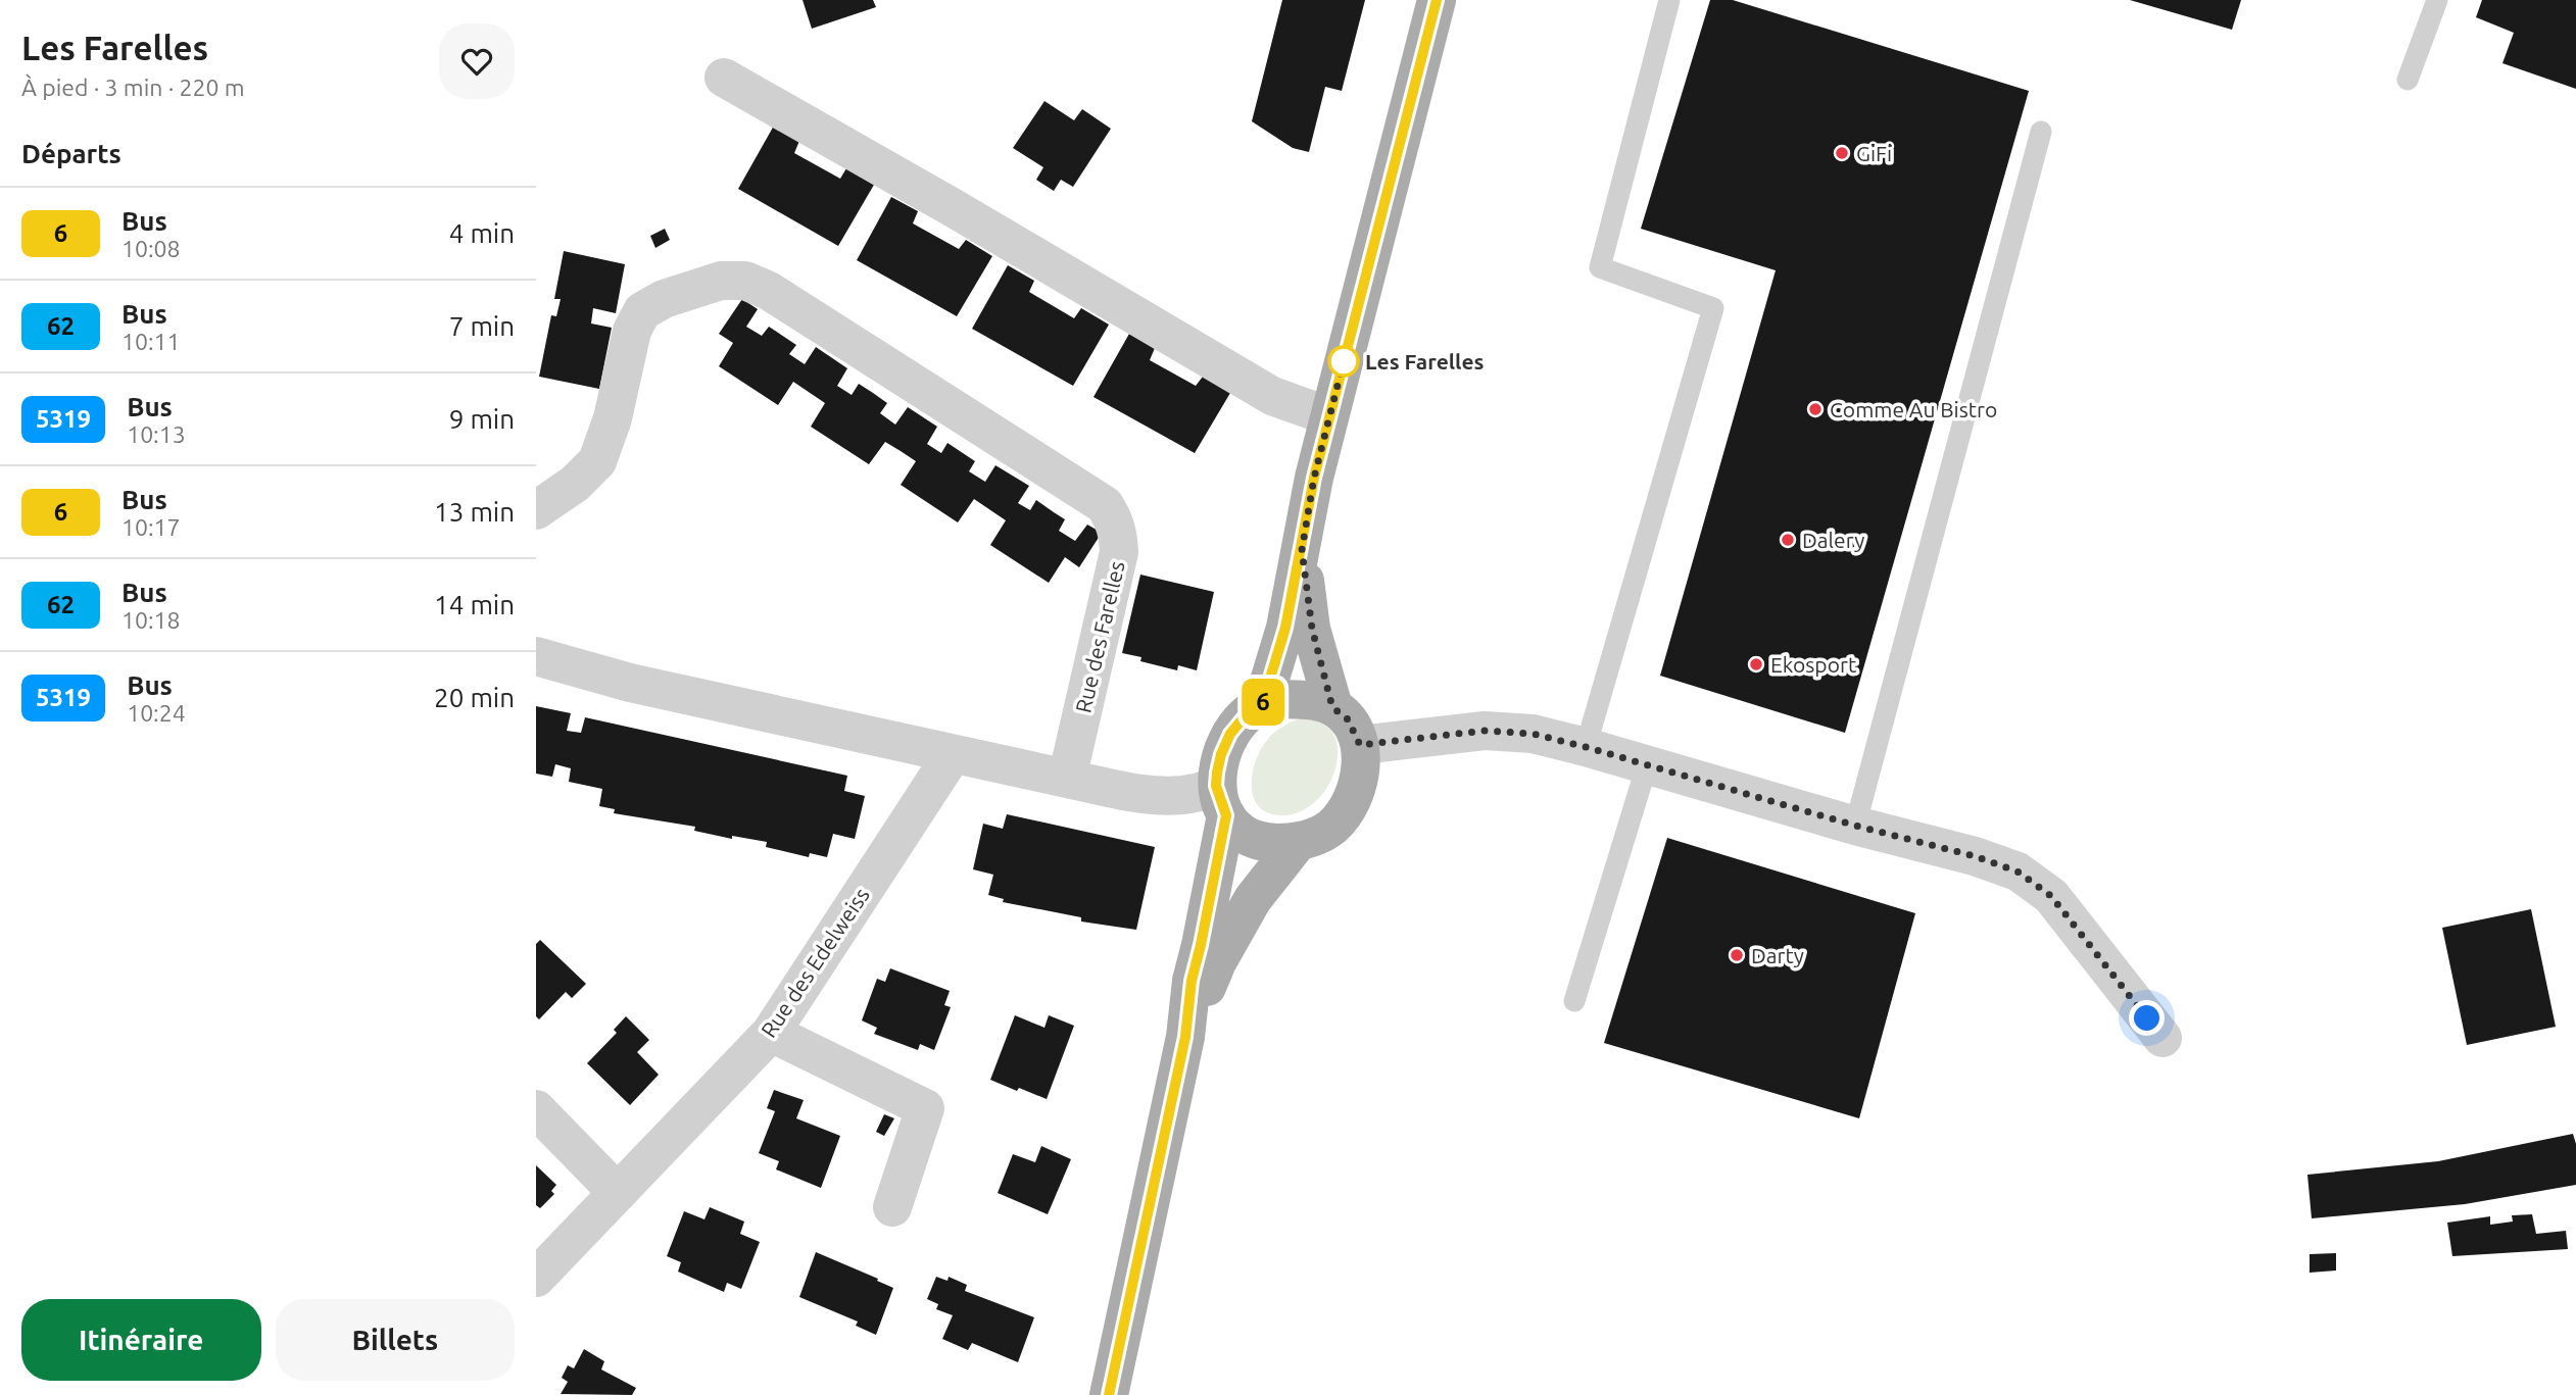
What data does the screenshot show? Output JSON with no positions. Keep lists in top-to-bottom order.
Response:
{
  "streets": {
    "street": ["Rue des Farelles", "Rue des Edelweiss"]
  },
  "places": [
    "GiFi",
    "Les Farelles",
    "Comme Au Bistro",
    "Dalery",
    "Ekosport",
    "Darty"
  ],
  "lines": ["bus line 6"],
  "page": {
    "heading": [
      ["Les Farelles", "À pied · 3 min · 220 m"],
      "Départs"
    ],
    "on_map": "6",
    "list": [
      {
        "mark": "6",
        "name": "Bus",
        "note": "10:08",
        "value": "4 min"
      },
      {
        "mark": "62",
        "name": "Bus",
        "note": "10:11",
        "value": "7 min"
      },
      {
        "mark": "5319",
        "name": "Bus",
        "note": "10:13",
        "value": "9 min"
      },
      {
        "mark": "6",
        "name": "Bus",
        "note": "10:17",
        "value": "13 min"
      },
      {
        "mark": "62",
        "name": "Bus",
        "note": "10:18",
        "value": "14 min"
      },
      {
        "mark": "5319",
        "name": "Bus",
        "note": "10:24",
        "value": "20 min"
      }
    ],
    "buttons": ["Itinéraire", "Billets"]
  }
}
